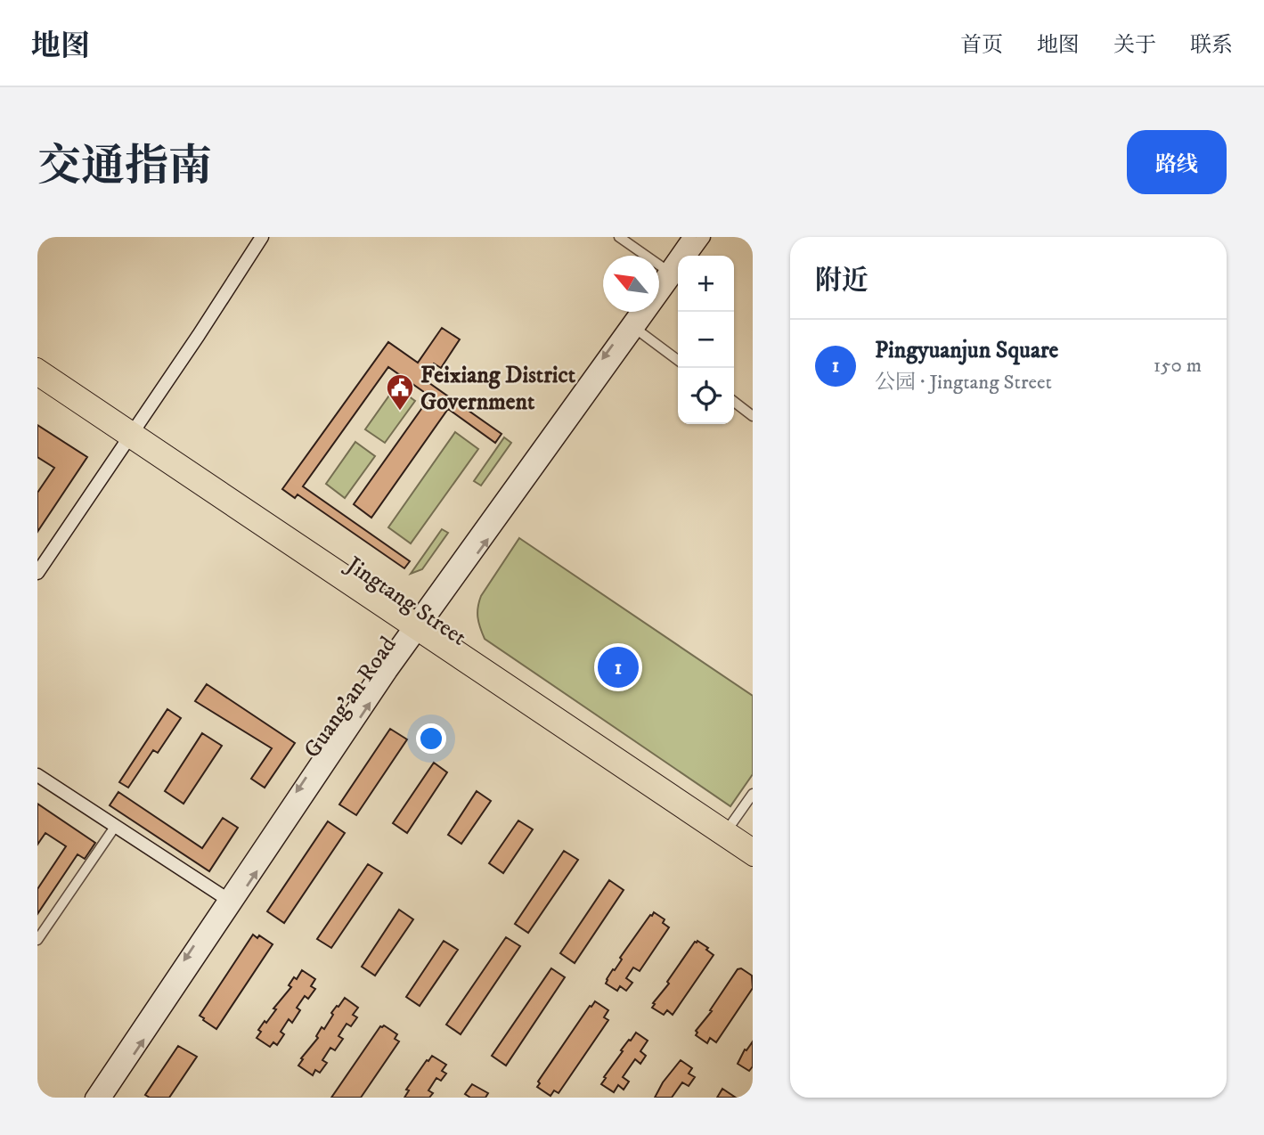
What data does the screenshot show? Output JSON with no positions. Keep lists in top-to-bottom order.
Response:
{
  "streets": {
    "main road": ["Jingtang Street", "Guang'an Road"]
  },
  "crossings": [
    ["Jingtang Street", "Guang'an Road"]
  ],
  "places": {
    "public building": ["Feixiang District Government"]
  },
  "north": "top left",
  "page": {
    "header": "地图",
    "nav": [
      "首页",
      "地图",
      "关于",
      "联系"
    ],
    "title": "交通指南",
    "buttons": "路线",
    "heading": "附近",
    "map_buttons": ["+", "−"],
    "list": [
      {
        "mark": "1",
        "name": "Pingyuanjun Square",
        "note": "公园 · Jingtang Street",
        "value": "150 m"
      }
    ],
    "pins": "1"
  }
}
